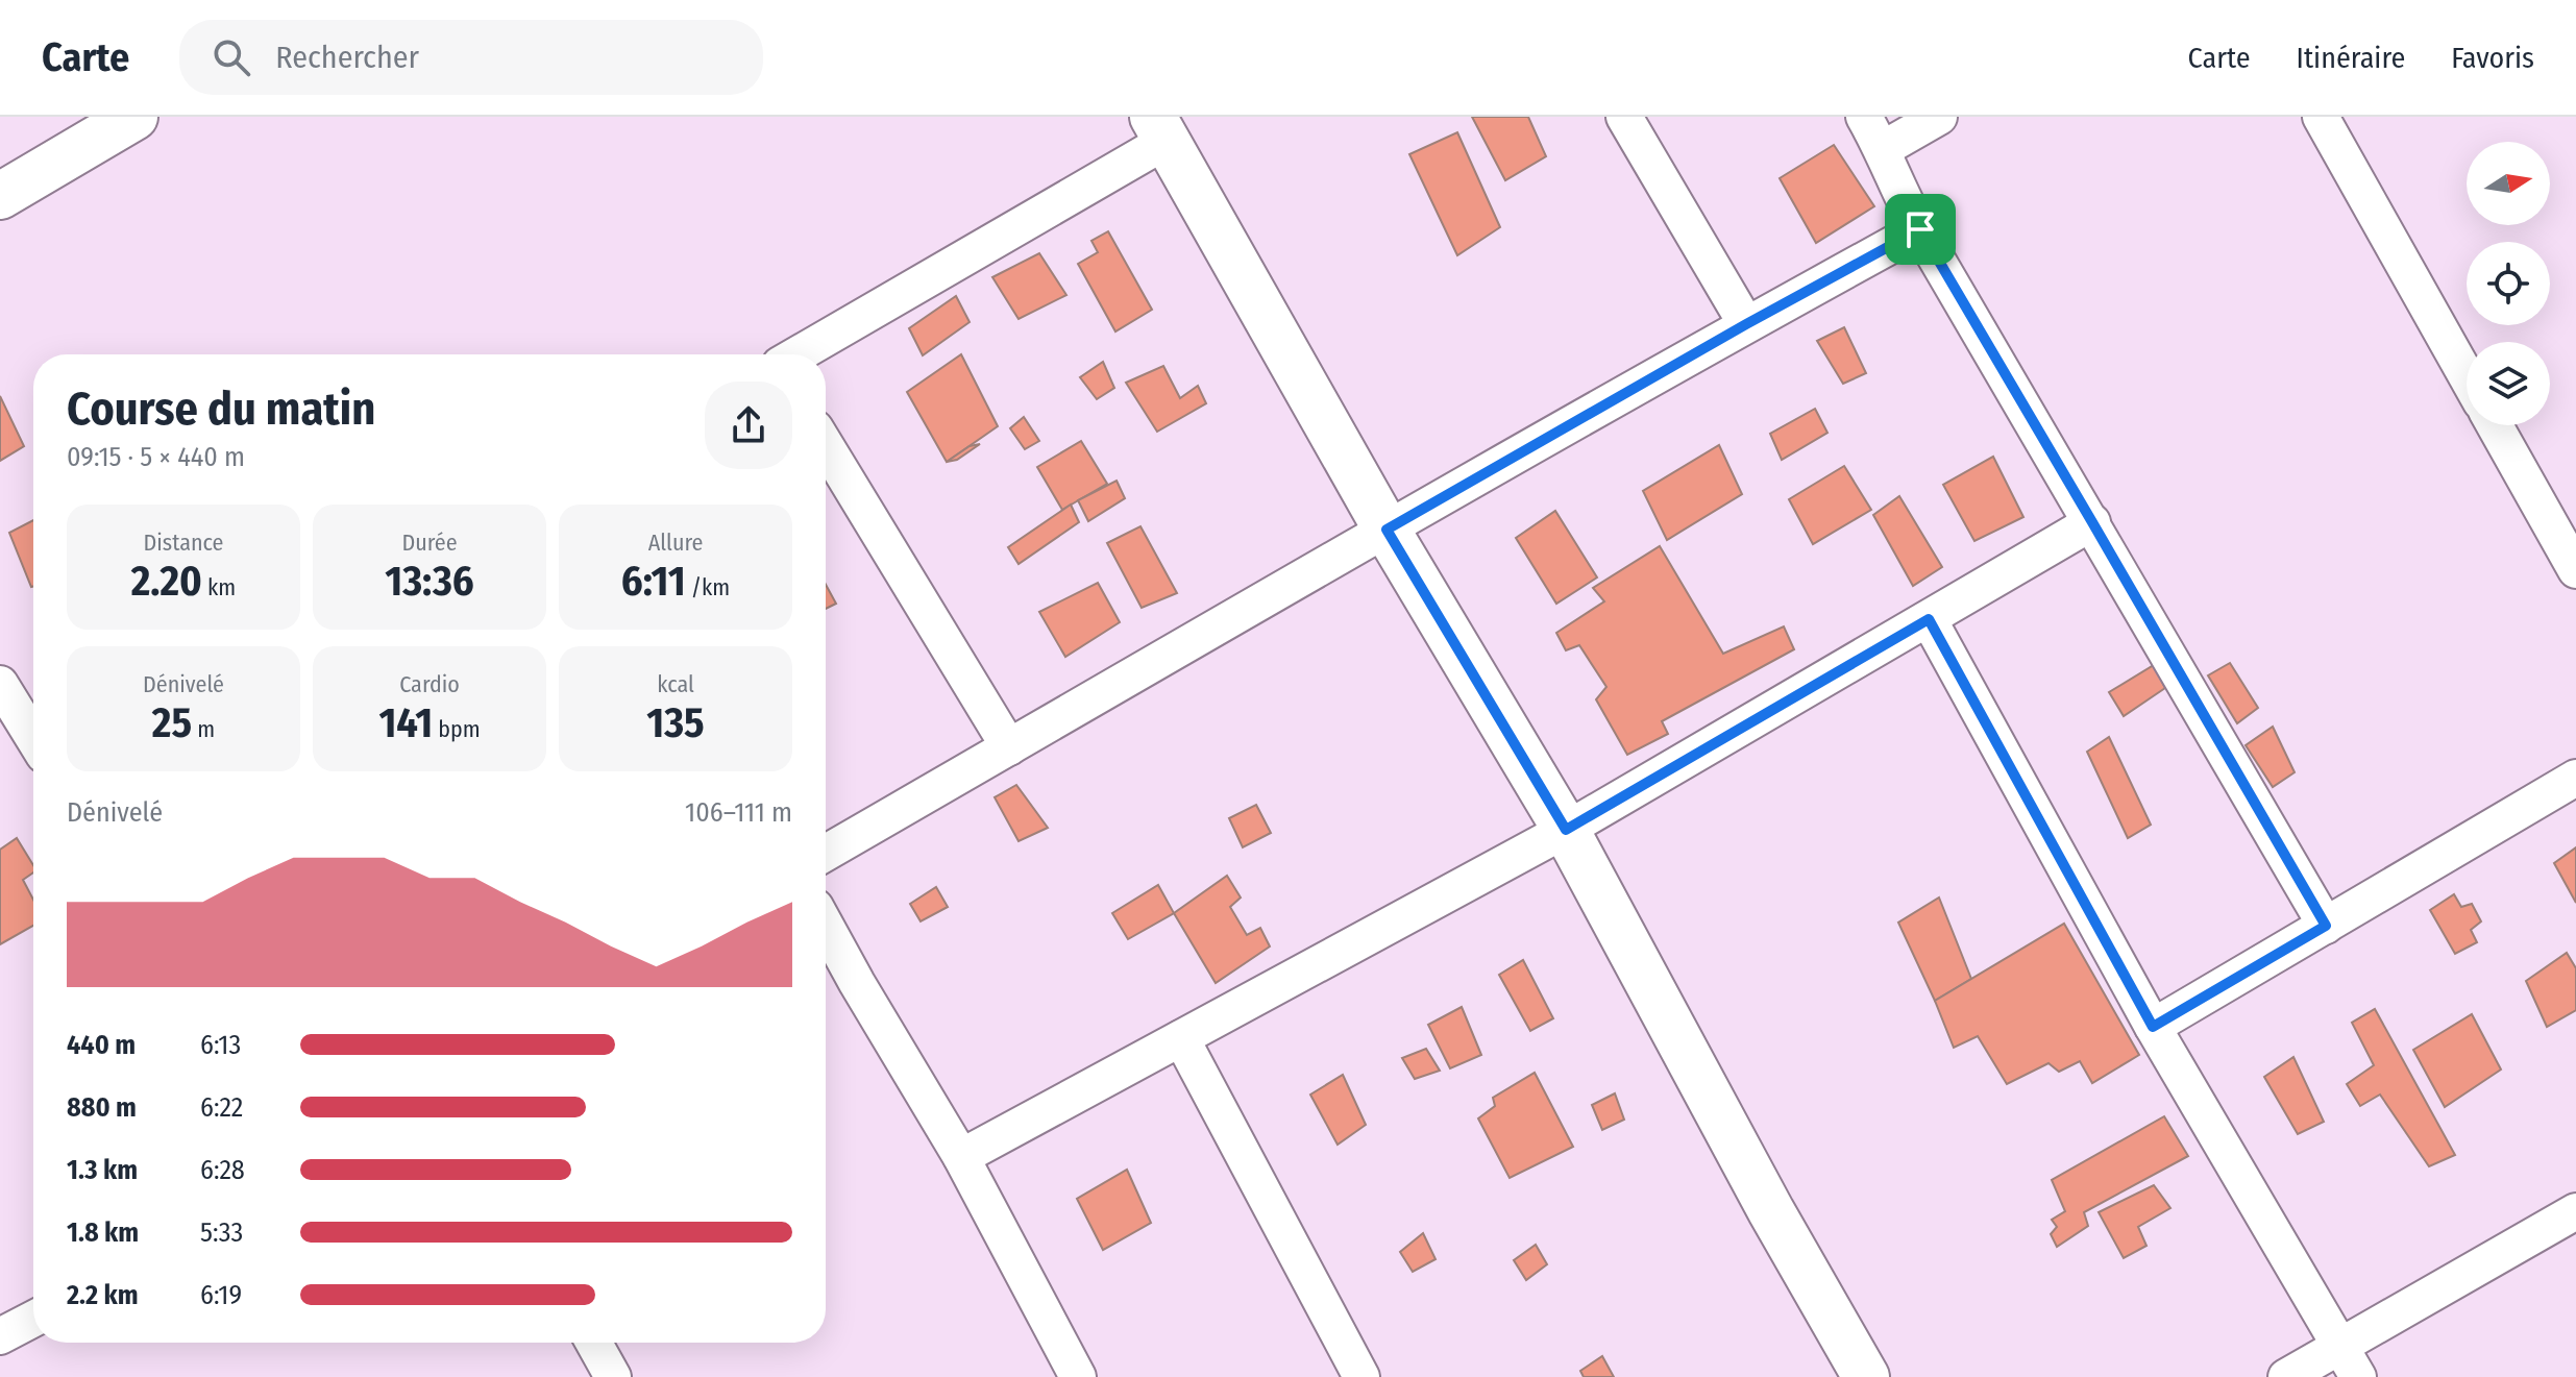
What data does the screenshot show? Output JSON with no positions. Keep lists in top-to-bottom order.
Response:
{
  "north": "right",
  "page": {
    "header": "Carte",
    "search": "Rechercher",
    "nav": ["Carte", "Itinéraire", "Favoris"],
    "heading": ["Course du matin", "09:15 · 5 × 440 m"],
    "stats": [
      ["Distance", "2.20 km"],
      ["Durée", "13:36"],
      ["Allure", "6:11 /km"],
      ["Dénivelé", "25 m"],
      ["Cardio", "141 bpm"],
      ["kcal", "135"]
    ],
    "chart": ["Dénivelé", "106–111 m"],
    "list": [
      {
        "name": "440 m",
        "note": "6:13"
      },
      {
        "name": "880 m",
        "note": "6:22"
      },
      {
        "name": "1.3 km",
        "note": "6:28"
      },
      {
        "name": "1.8 km",
        "note": "5:33"
      },
      {
        "name": "2.2 km",
        "note": "6:19"
      }
    ]
  }
}
